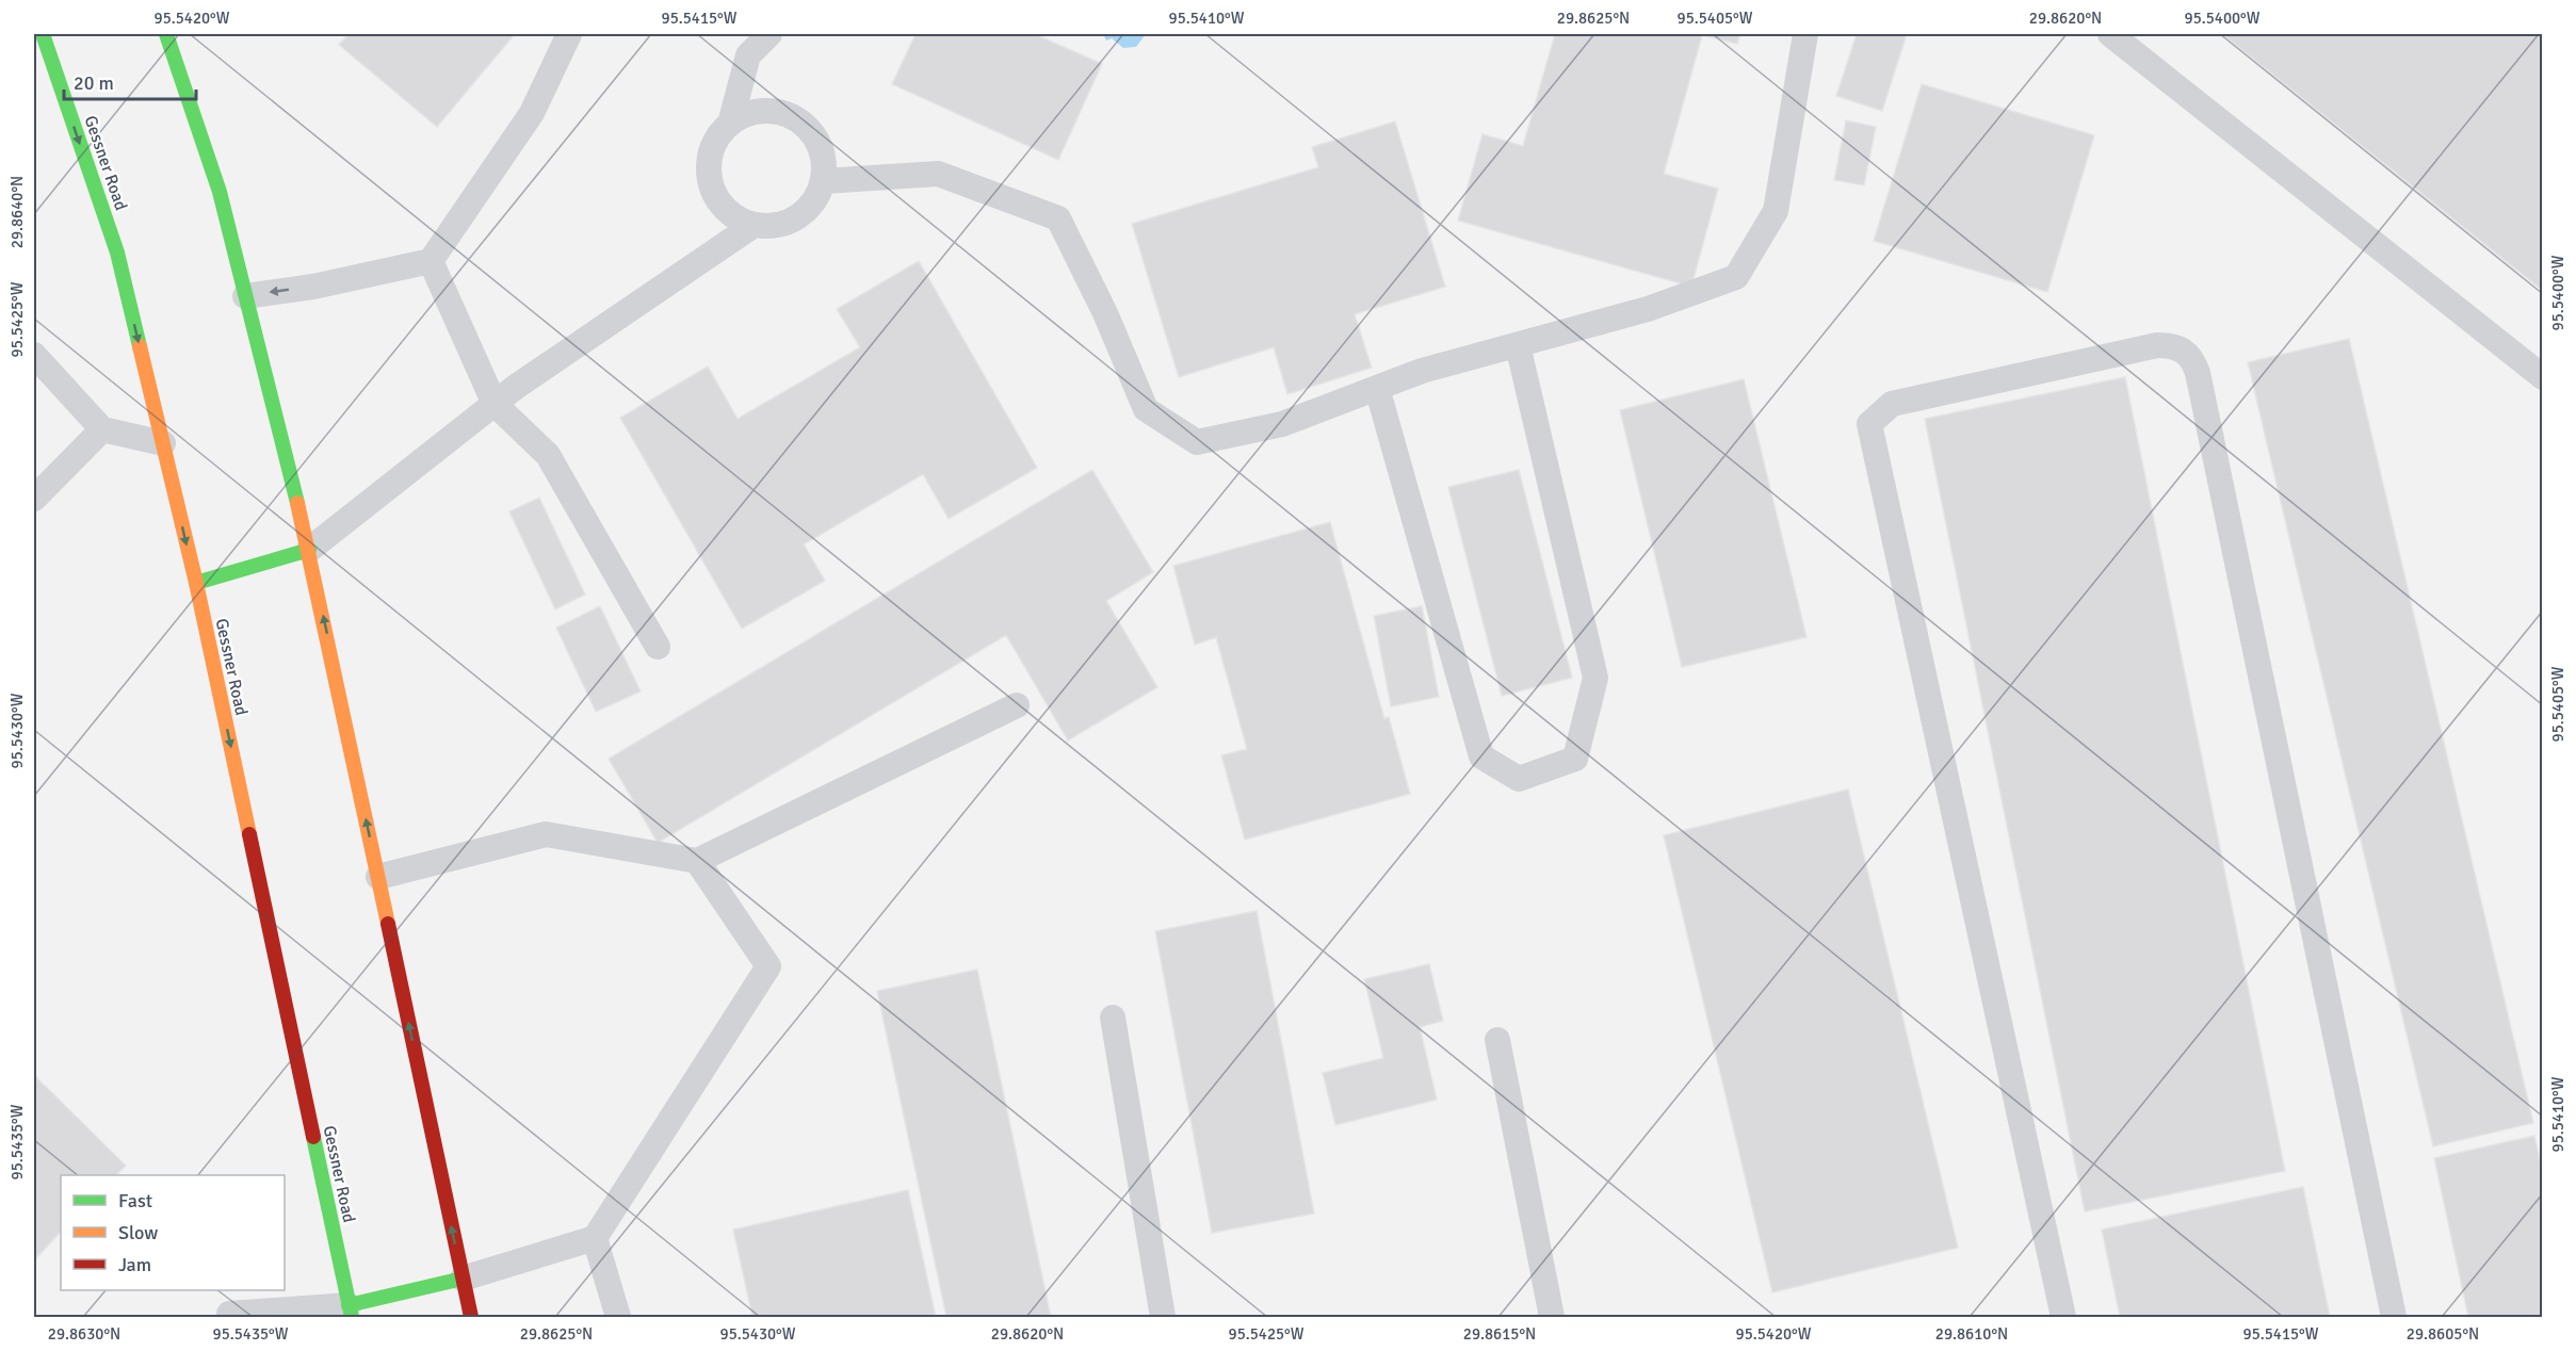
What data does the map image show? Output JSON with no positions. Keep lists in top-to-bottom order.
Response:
{
  "streets": {
    "main road": ["Gessner Road"]
  },
  "legend": ["Fast", "Slow", "Jam"],
  "scale_bar": "20 m",
  "coordinates": [
    "95.5420°W",
    "95.5415°W",
    "95.5410°W",
    "29.8625°N",
    "95.5405°W",
    "29.8620°N",
    "95.5400°W",
    "29.8640°N",
    "95.5425°W",
    "95.5430°W",
    "95.5435°W",
    "29.8630°N",
    "29.8615°N",
    "29.8610°N",
    "29.8605°N"
  ]
}
